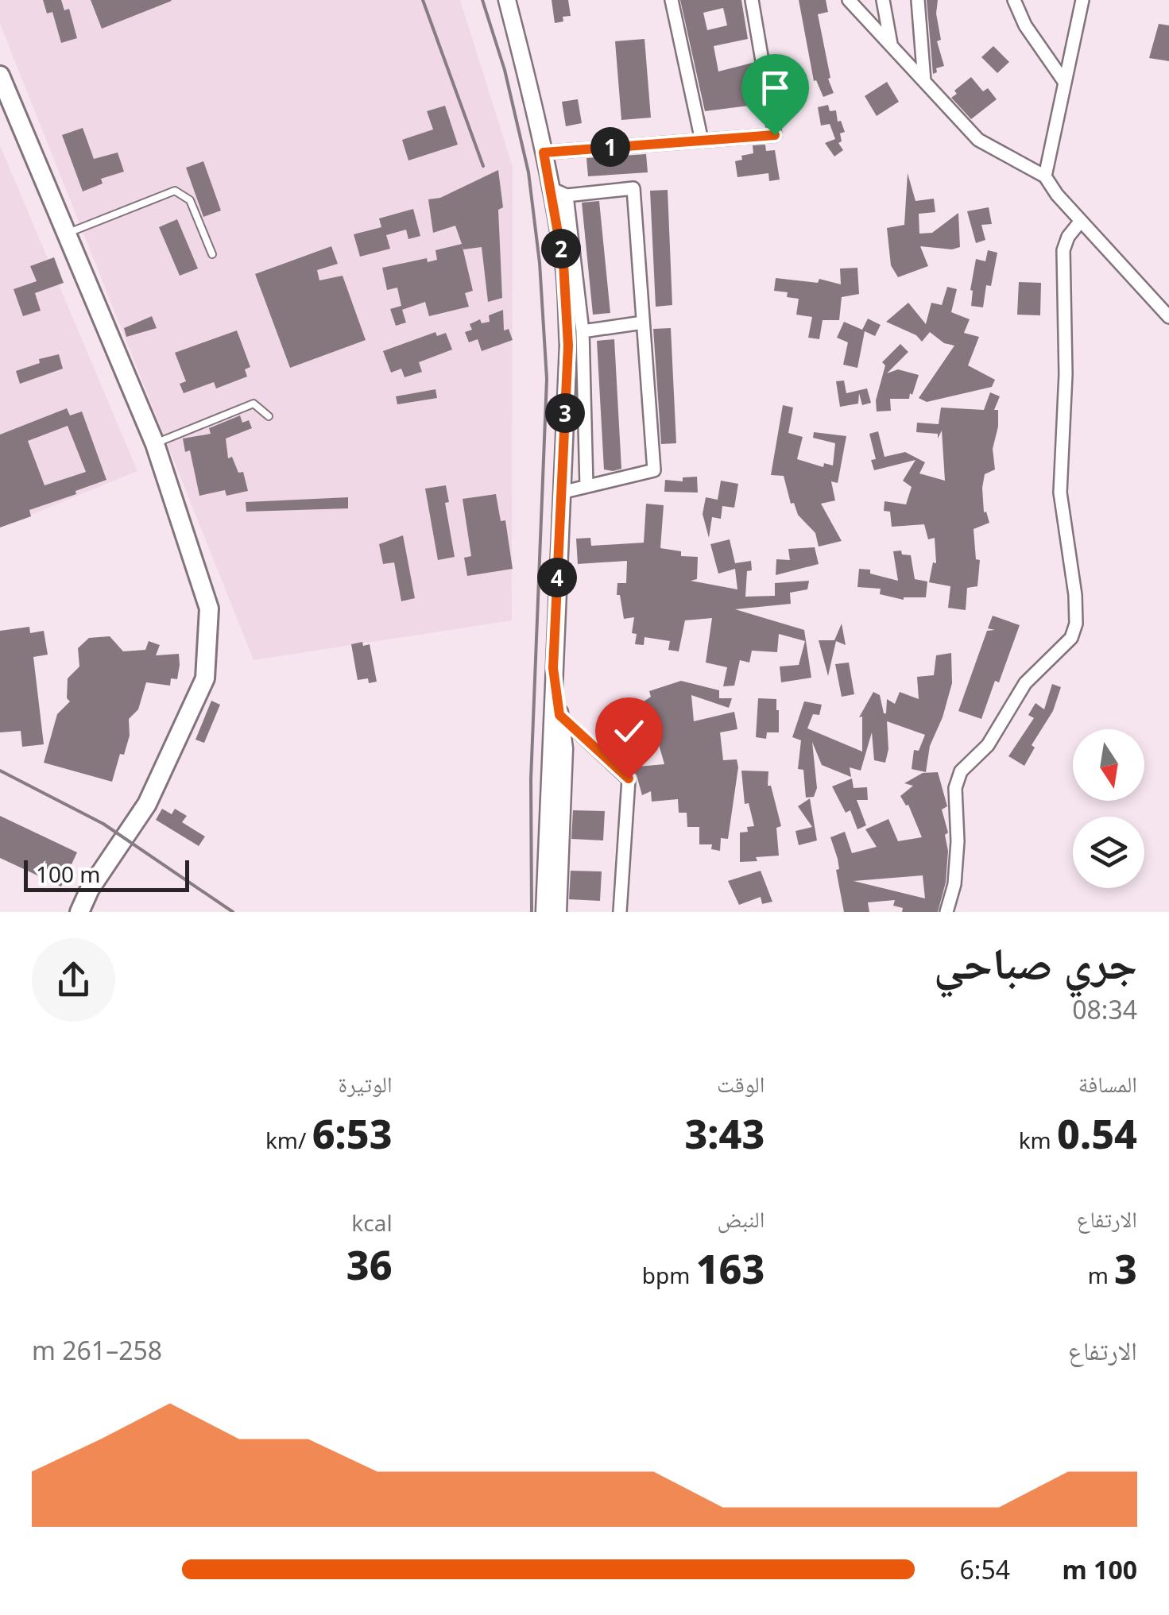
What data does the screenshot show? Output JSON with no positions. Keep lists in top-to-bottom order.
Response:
{
  "scale_bar": "100 m",
  "north": "bottom",
  "page": {
    "pins": [
      "1",
      "2",
      "3",
      "4"
    ],
    "scale": "100 m",
    "heading": ["جري صباحي", "08:34"],
    "stats": [
      ["المسافة", "0.54 km"],
      ["الوقت", "3:43"],
      ["الوتيرة", "6:53 /km"],
      ["الارتفاع", "3 m"],
      ["النبض", "163 bpm"],
      ["kcal", "36"]
    ],
    "chart": ["الارتفاع", "258–261 m"],
    "list": [
      {
        "name": "100 m",
        "note": "6:54"
      }
    ]
  }
}
